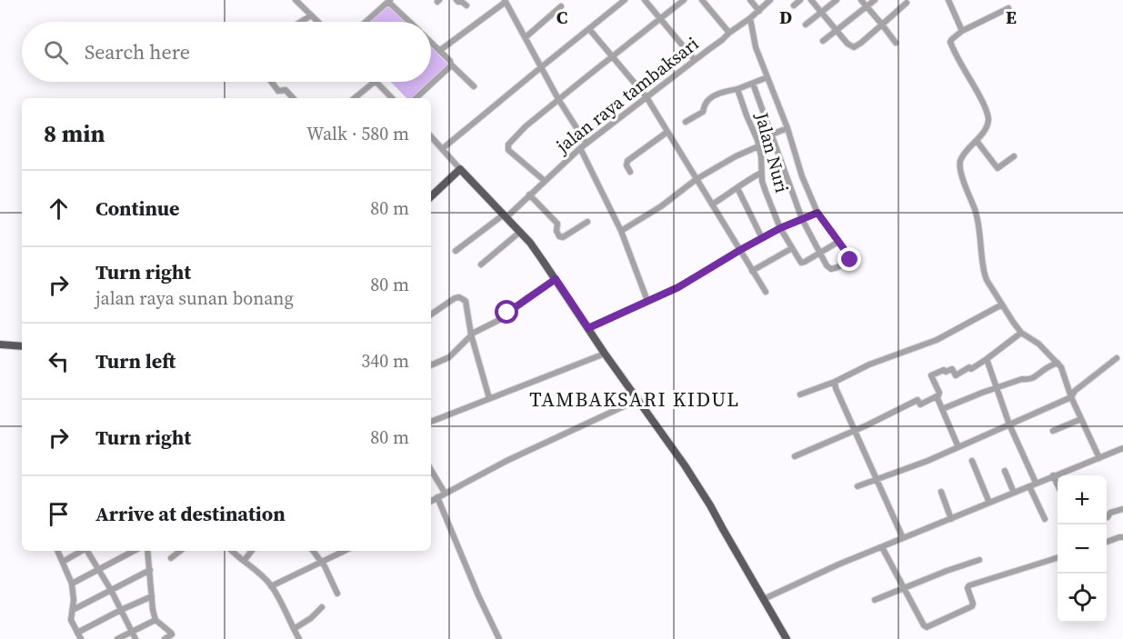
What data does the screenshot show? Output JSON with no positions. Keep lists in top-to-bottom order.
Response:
{
  "streets": {
    "street": ["jalan raya tambaksari", "Jalan Nuri"]
  },
  "districts": ["TAMBAKSARI KIDUL"],
  "page": {
    "search": "Search here",
    "heading": ["8 min", "Walk · 580 m"],
    "list": [
      ["Continue", "80 m"],
      ["Turn right", "jalan raya sunan bonang", "80 m"],
      ["Turn left", "340 m"],
      ["Turn right", "80 m"],
      "Arrive at destination"
    ],
    "map_buttons": ["+", "−"]
  },
  "grid": {
    "columns": ["C", "D", "E"]
  }
}
